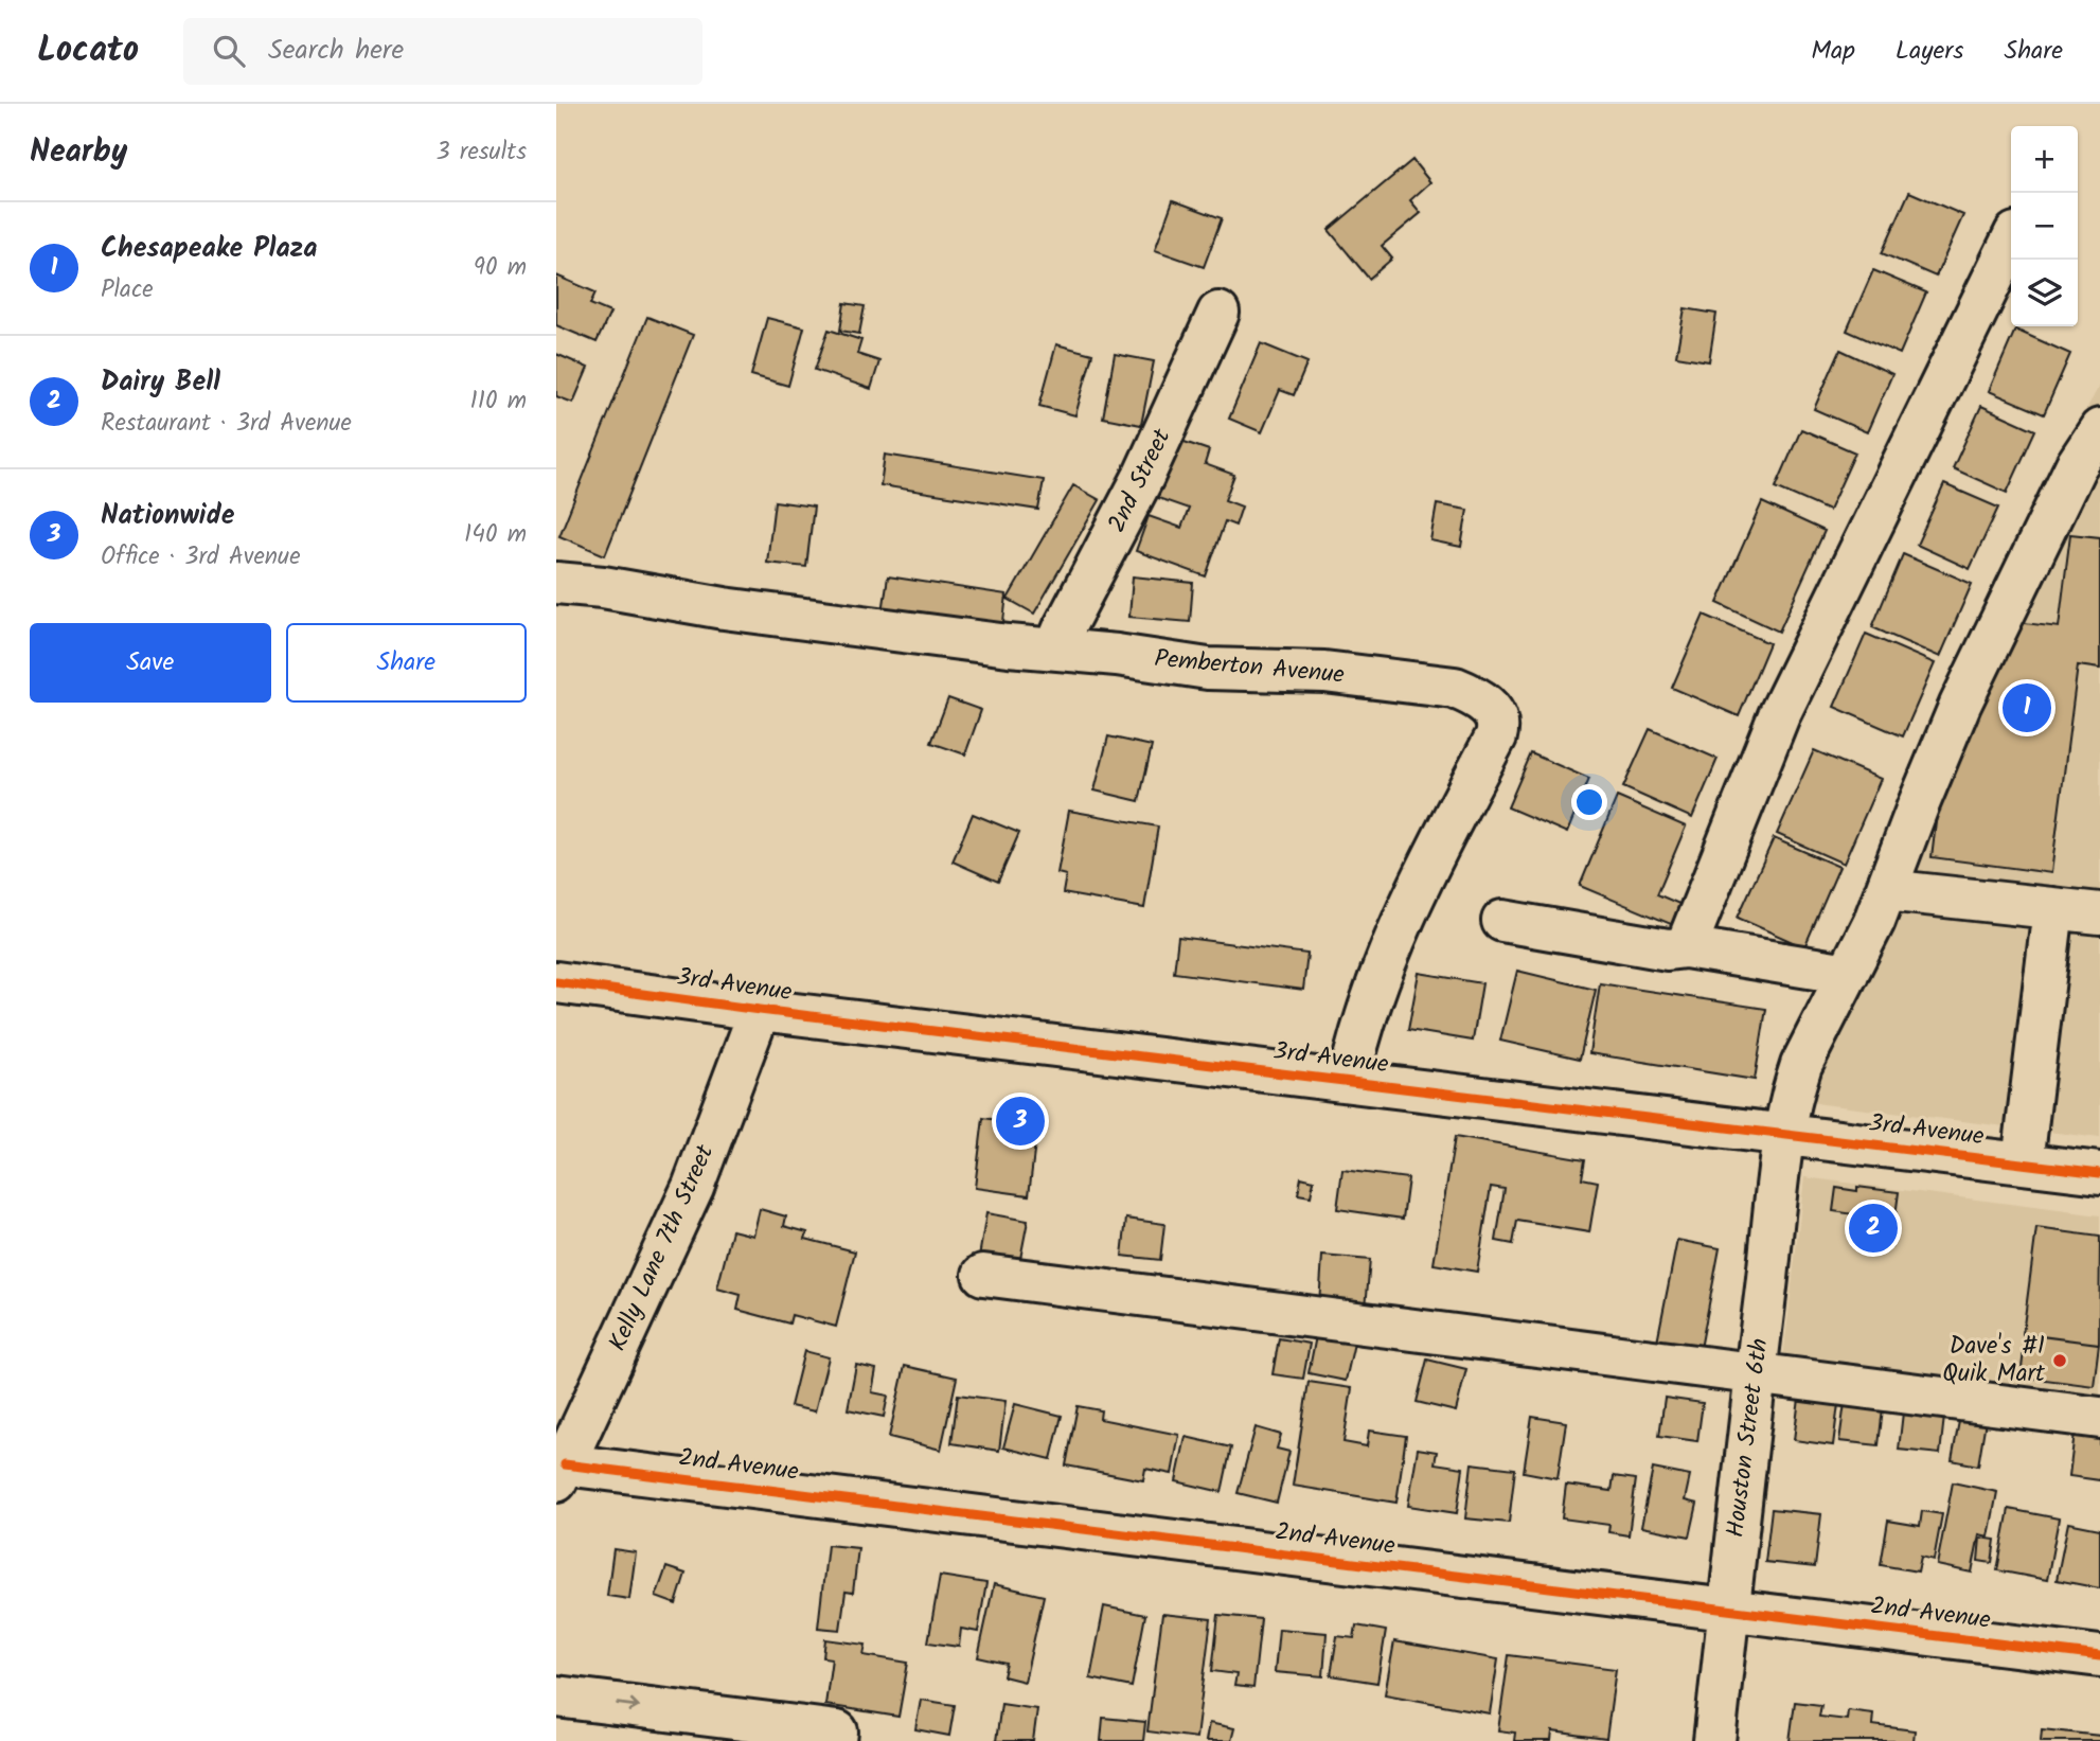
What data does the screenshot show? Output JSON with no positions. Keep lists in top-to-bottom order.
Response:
{
  "streets": {
    "street": [
      "2nd Street",
      "Pemberton Avenue",
      "3rd Avenue",
      "Kelly Lane 7th Street",
      "Houston Street 6th",
      "2nd Avenue"
    ]
  },
  "crossings": [
    ["2nd Street", "Pemberton Avenue"],
    ["Pemberton Avenue", "3rd Avenue"],
    ["3rd Avenue", "Kelly Lane 7th Street"],
    ["3rd Avenue", "Houston Street 6th"],
    ["Kelly Lane 7th Street", "2nd Avenue"],
    ["Houston Street 6th", "2nd Avenue"]
  ],
  "places": ["Dave's #1 Quik Mart"],
  "page": {
    "header": "Locato",
    "search": "Search here",
    "nav": ["Map", "Layers", "Share"],
    "heading": ["Nearby", "3 results"],
    "map_buttons": ["+", "−"],
    "list": [
      {
        "mark": "1",
        "name": "Chesapeake Plaza",
        "note": "Place",
        "value": "90 m"
      },
      {
        "mark": "2",
        "name": "Dairy Bell",
        "note": "Restaurant · 3rd Avenue",
        "value": "110 m"
      },
      {
        "mark": "3",
        "name": "Nationwide",
        "note": "Office · 3rd Avenue",
        "value": "140 m"
      }
    ],
    "buttons": ["Save", "Share"],
    "pins": ["1", "3", "2"]
  }
}
